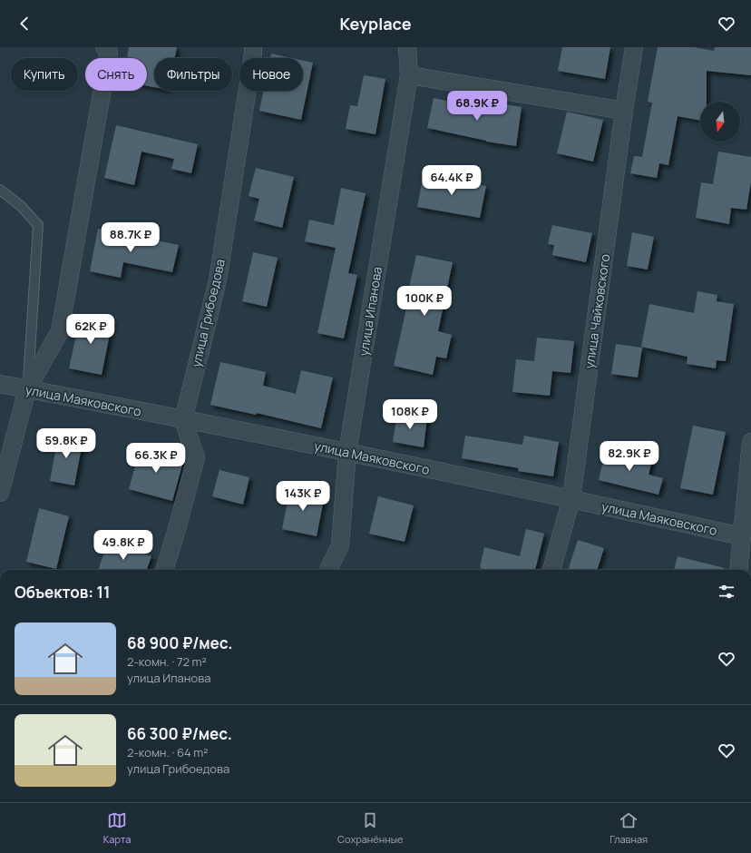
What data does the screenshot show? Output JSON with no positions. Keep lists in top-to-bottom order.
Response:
{
  "streets": {
    "street": [
      "улица Ипанова",
      "улица Чайковского",
      "улица Грибоедова",
      "улица Маяковского"
    ]
  },
  "crossings": [
    ["улица Ипанова", "улица Маяковского"],
    ["улица Чайковского", "улица Маяковского"],
    ["улица Грибоедова", "улица Маяковского"]
  ],
  "north": "bottom",
  "page": {
    "header": "Keyplace",
    "chip": [
      "Купить",
      "Снять",
      "Фильтры",
      "Новое"
    ],
    "price": [
      "68.9K ₽",
      "64.4K ₽",
      "88.7K ₽",
      "100K ₽",
      "62K ₽",
      "108K ₽",
      "59.8K ₽",
      "82.9K ₽",
      "66.3K ₽",
      "143K ₽",
      "49.8K ₽"
    ],
    "heading": "Объектов: 11",
    "list": [
      {
        "name": "68 900 ₽/мес.",
        "note": "2-комн. · 72 m² · улица Ипанова"
      },
      {
        "name": "66 300 ₽/мес.",
        "note": "2-комн. · 64 m² · улица Грибоедова"
      }
    ],
    "tabs": ["Карта", "Сохранённые", "Главная"]
  }
}
